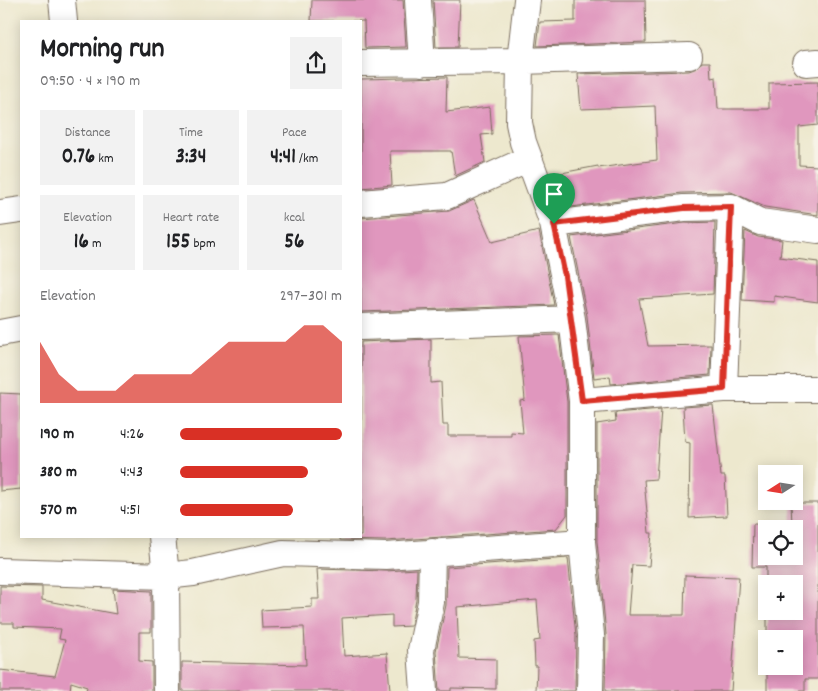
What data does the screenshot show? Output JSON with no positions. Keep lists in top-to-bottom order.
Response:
{
  "north": "left",
  "page": {
    "heading": ["Morning run", "09:50 · 4 × 190 m"],
    "stats": [
      ["Distance", "0.76 km"],
      ["Time", "3:34"],
      ["Pace", "4:41 /km"],
      ["Elevation", "16 m"],
      ["Heart rate", "155 bpm"],
      ["kcal", "56"]
    ],
    "chart": ["Elevation", "297–301 m"],
    "list": [
      {
        "name": "190 m",
        "note": "4:26"
      },
      {
        "name": "380 m",
        "note": "4:43"
      },
      {
        "name": "570 m",
        "note": "4:51"
      }
    ],
    "map_buttons": ["+", "−"]
  }
}
